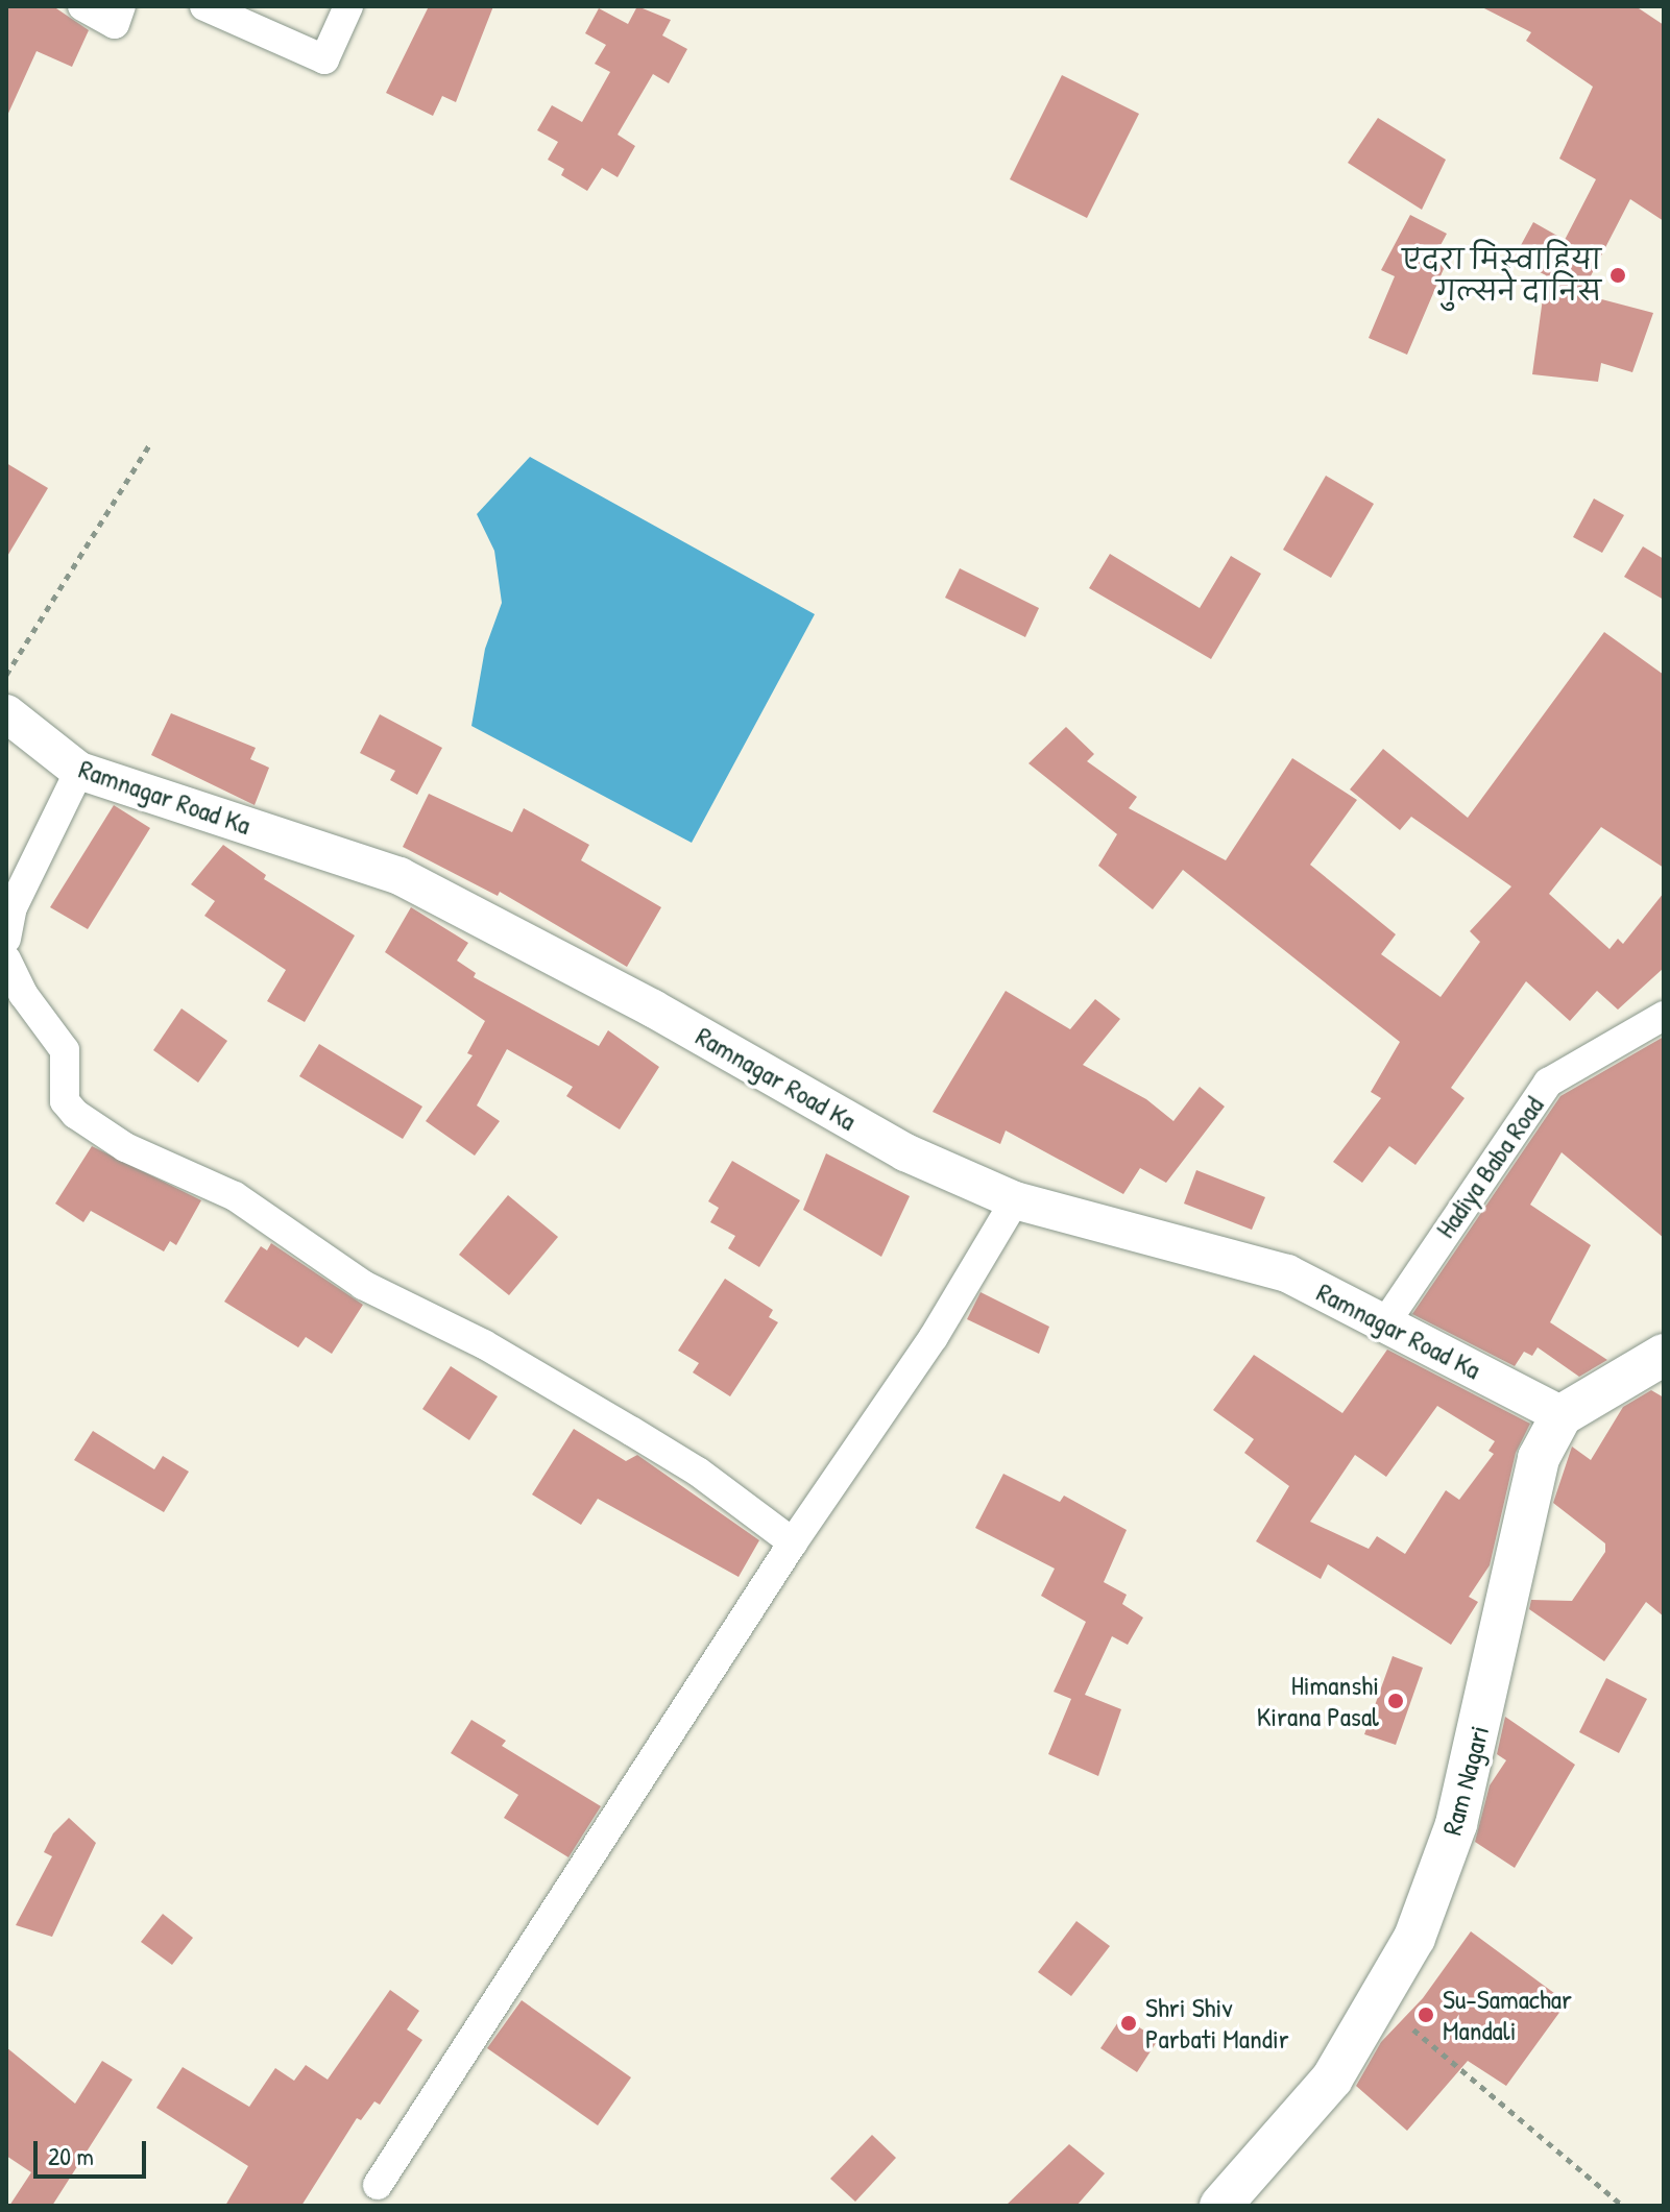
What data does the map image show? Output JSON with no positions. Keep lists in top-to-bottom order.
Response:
{
  "streets": {
    "main road": ["Ram Nagari"],
    "street": ["Ramnagar Road Ka", "Hadiya Baba Road"]
  },
  "crossings": [
    ["Ramnagar Road Ka", "Hadiya Baba Road"],
    ["Ramnagar Road Ka", "Ram Nagari"]
  ],
  "places": [
    "एदरा मिस्वाहिया गुल्सने दानिस",
    "Himanshi Kirana Pasal",
    "Su-Samachar Mandali",
    "Shri Shiv Parbati Mandir"
  ],
  "scale_bar": "20 m"
}
